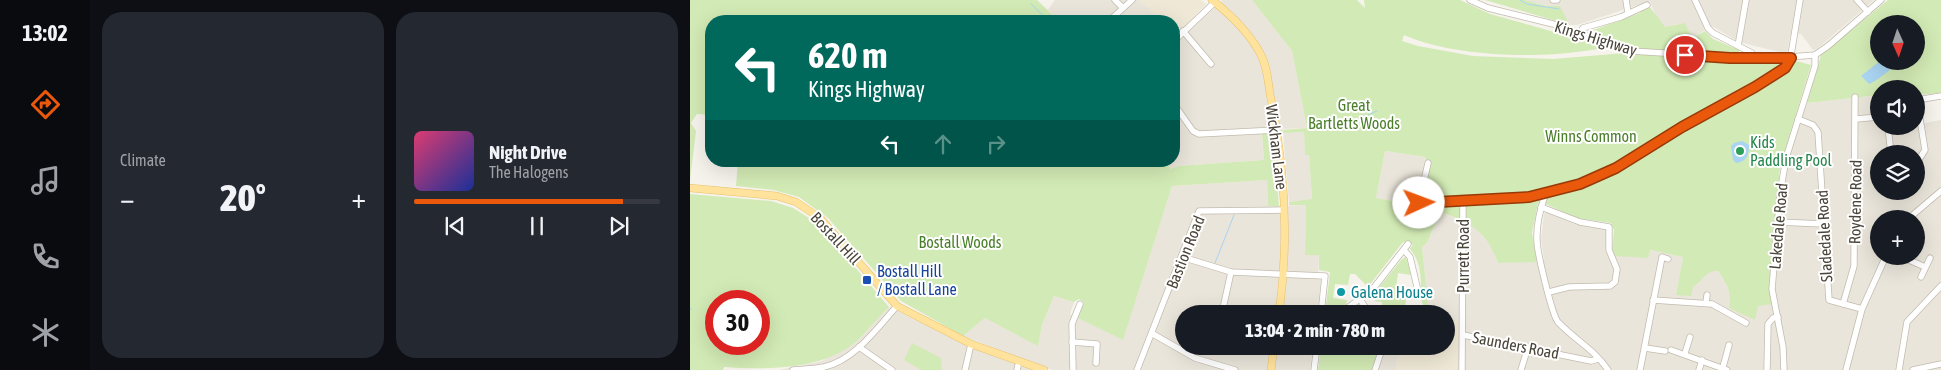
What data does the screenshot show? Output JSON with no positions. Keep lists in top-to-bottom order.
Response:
{
  "streets": {
    "main road": ["Wickham Lane", "Bostall Hill"],
    "street": [
      "Kings Highway",
      "Roydene Road",
      "Lakedale Road",
      "Sladedale Road",
      "Bastion Road",
      "Purrett Road",
      "Saunders Road"
    ]
  },
  "crossings": [
    ["Kings Highway", "Lakedale Road"],
    ["Wickham Lane", "Bastion Road"],
    ["Roydene Road", "Sladedale Road"],
    ["Lakedale Road", "Sladedale Road"],
    ["Purrett Road", "Saunders Road"]
  ],
  "parks": ["Great Bartletts Woods", "Winns Common", "Bostall Woods"],
  "places": {
    "other": ["Kids Paddling Pool", "Galena House"],
    "transit": ["Bostall Hill / Bostall Lane"]
  },
  "north": "bottom",
  "page": {
    "tabs": "13:02",
    "tile": "Climate",
    "map_buttons": "+",
    "turn": ["620 m", "Kings Highway"],
    "song": ["Night Drive", "The Halogens"],
    "heat": ["−", "20°", "+"],
    "limit": "30",
    "trip": "13:04 · 2 min · 780 m"
  }
}
